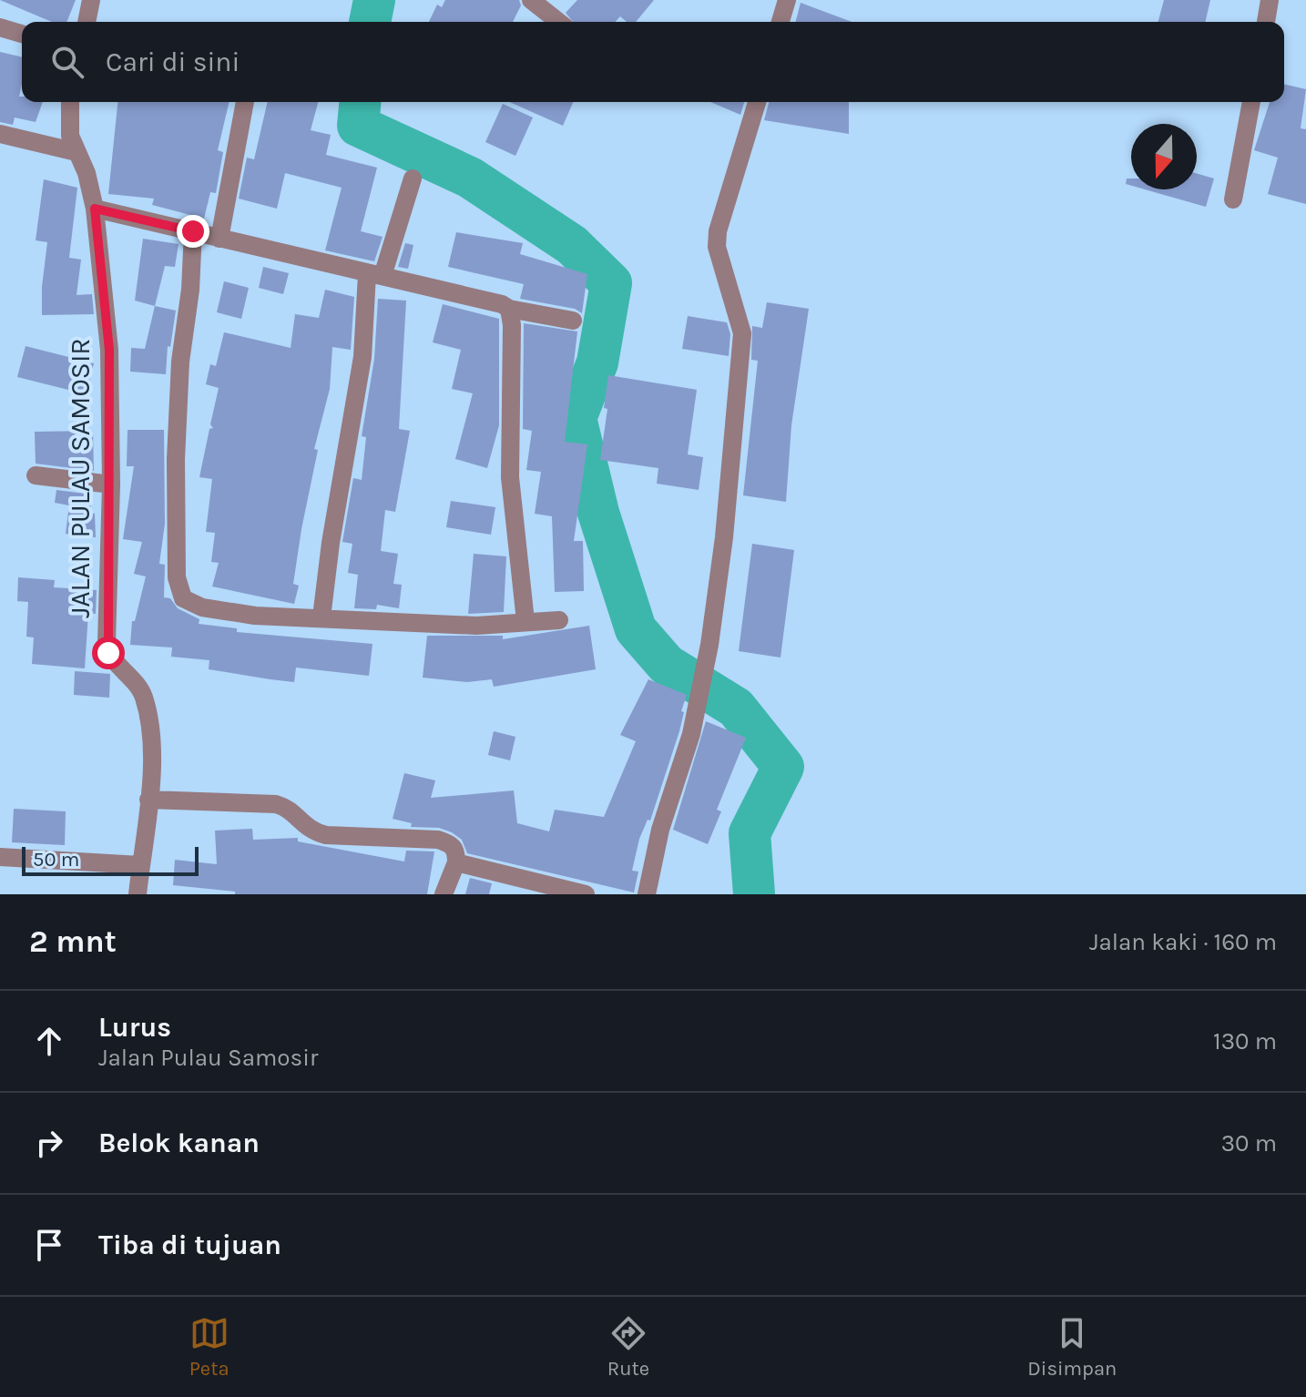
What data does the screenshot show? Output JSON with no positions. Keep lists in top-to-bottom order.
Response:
{
  "streets": {
    "street": ["JALAN PULAU SAMOSIR"]
  },
  "scale_bar": "50 m",
  "north": "bottom",
  "page": {
    "search": "Cari di sini",
    "scale": "50 m",
    "heading": ["2 mnt", "Jalan kaki · 160 m"],
    "list": [
      ["Lurus", "Jalan Pulau Samosir", "130 m"],
      ["Belok kanan", "30 m"],
      "Tiba di tujuan"
    ],
    "nav": ["Peta", "Rute", "Disimpan"]
  }
}
